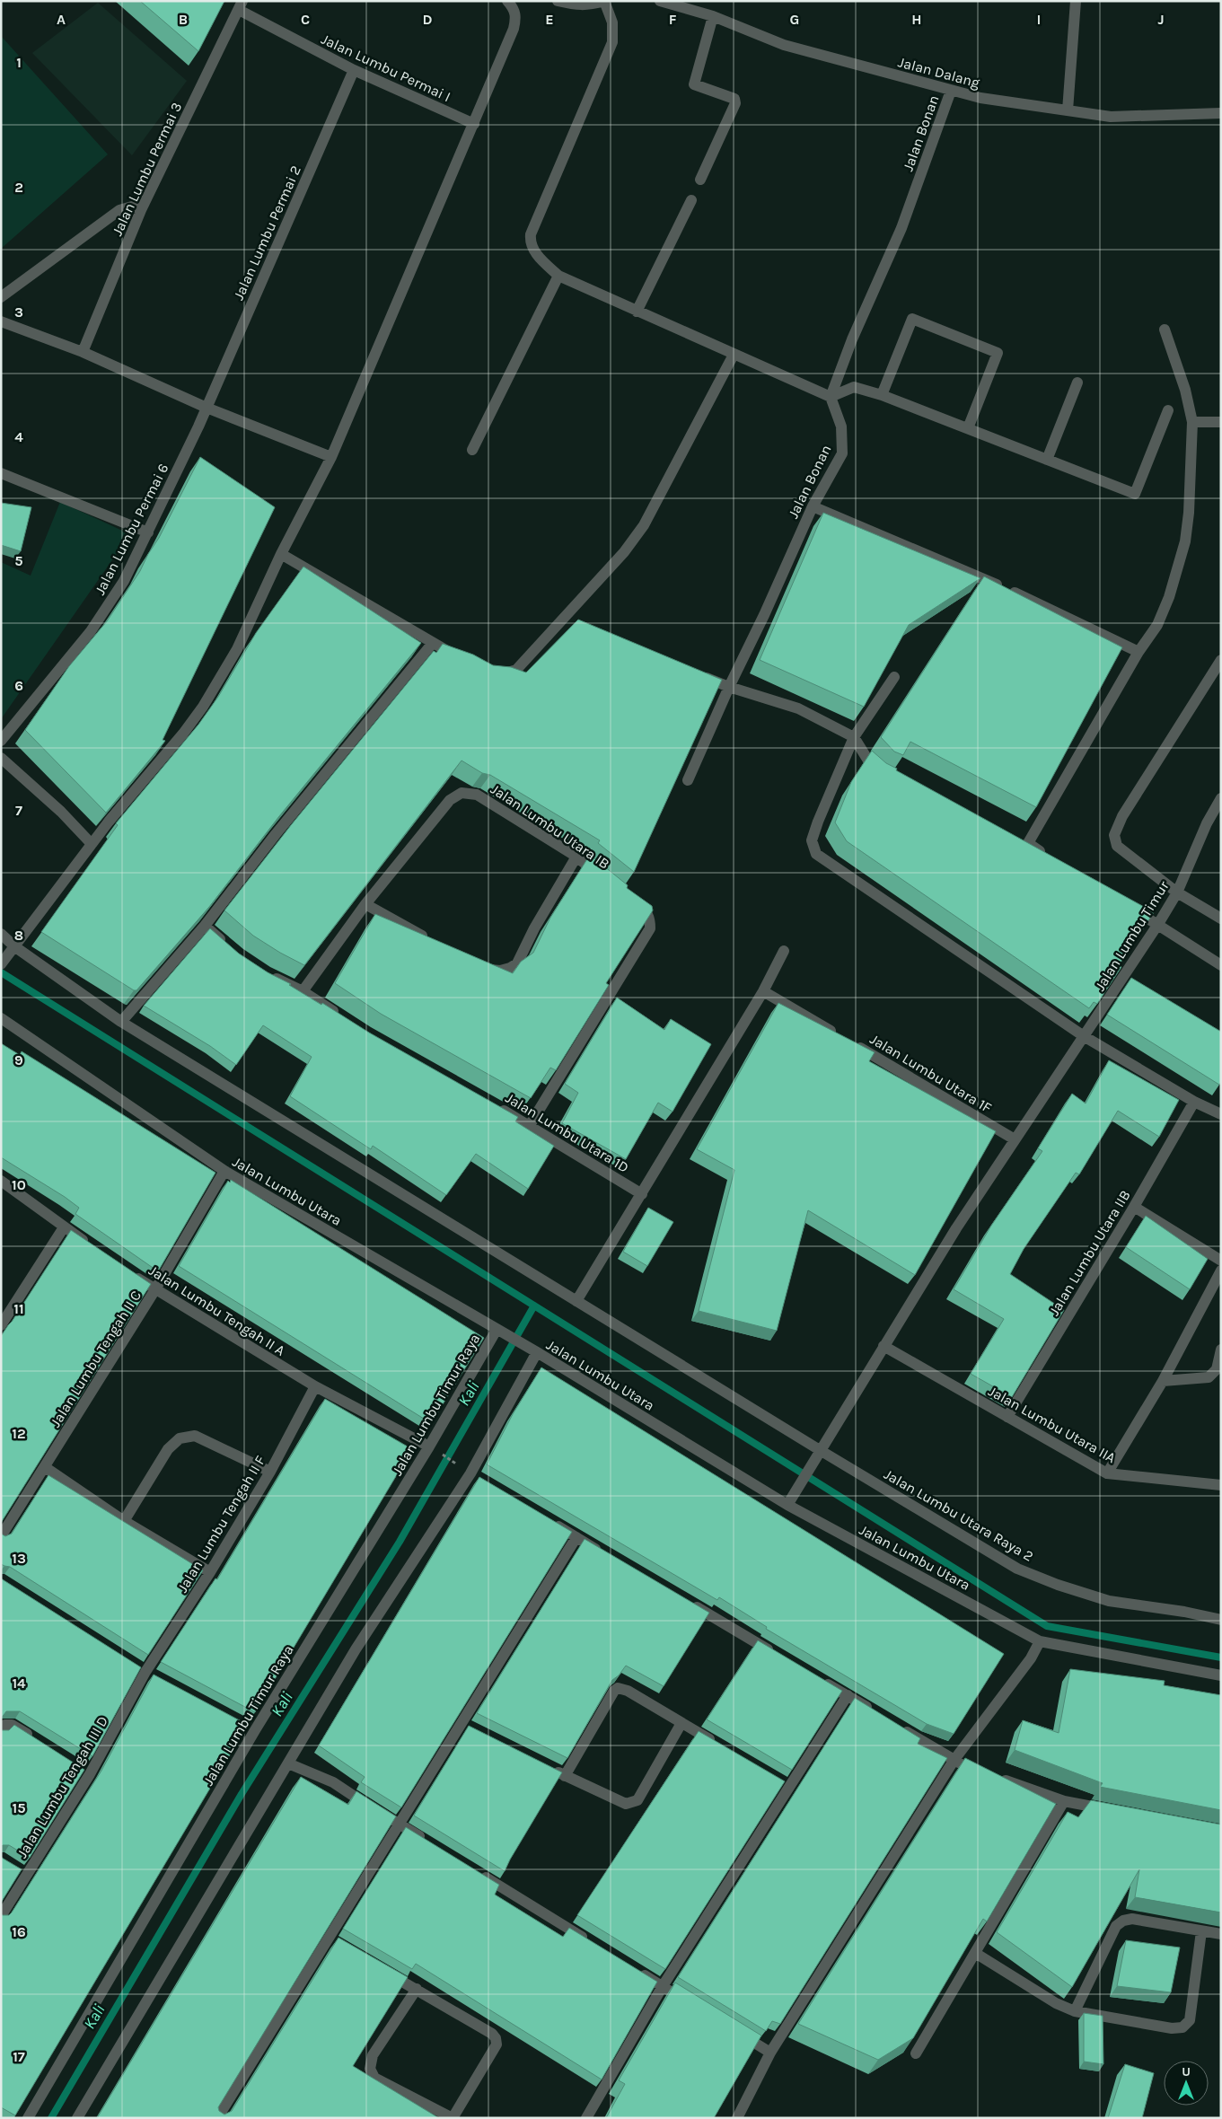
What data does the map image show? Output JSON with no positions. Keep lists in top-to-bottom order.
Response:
{
  "streets": {
    "street": [
      "Jalan Lumbu Permai I",
      "Jalan Dalang",
      "Jalan Bonan",
      "Jalan Lumbu Permai 3",
      "Jalan Lumbu Permai 2",
      "Jalan Lumbu Permai 6",
      "Jalan Lumbu Utara IB",
      "Jalan Lumbu Timur",
      "Jalan Lumbu Utara 1F",
      "Jalan Lumbu Utara 1D",
      "Jalan Lumbu Utara",
      "Jalan Lumbu Utara IIB",
      "Jalan Lumbu Tengah II A",
      "Jalan Lumbu Tengah II C",
      "Jalan Lumbu Timur Raya",
      "Jalan Lumbu Utara IIA",
      "Jalan Lumbu Utara Raya 2",
      "Jalan Lumbu Tengah II F",
      "Jalan Lumbu Tengah III D"
    ]
  },
  "crossings": [
    ["Jalan Lumbu Permai I", "Jalan Lumbu Permai 3"],
    ["Jalan Lumbu Permai I", "Jalan Lumbu Permai 2"],
    ["Jalan Dalang", "Jalan Bonan"],
    ["Jalan Lumbu Permai 2", "Jalan Lumbu Permai 6"],
    ["Jalan Lumbu Timur", "Jalan Lumbu Utara 1F"],
    ["Jalan Lumbu Timur", "Jalan Lumbu Utara"],
    ["Jalan Lumbu Timur", "Jalan Lumbu Utara IIA"],
    ["Jalan Lumbu Timur", "Jalan Lumbu Utara Raya 2"],
    ["Jalan Lumbu Utara", "Jalan Lumbu Tengah II C"],
    ["Jalan Lumbu Utara", "Jalan Lumbu Timur Raya"],
    ["Jalan Lumbu Utara IIB", "Jalan Lumbu Utara IIA"],
    ["Jalan Lumbu Tengah II A", "Jalan Lumbu Tengah II C"],
    ["Jalan Lumbu Tengah II A", "Jalan Lumbu Timur Raya"],
    ["Jalan Lumbu Tengah II A", "Jalan Lumbu Tengah II F"],
    ["Jalan Lumbu Tengah II F", "Jalan Lumbu Tengah III D"]
  ],
  "water": ["Kali"],
  "north": "top",
  "grid": {
    "columns": [
      "A",
      "B",
      "C",
      "D",
      "E",
      "F",
      "G",
      "H",
      "I",
      "J"
    ],
    "rows": [
      "1",
      "2",
      "3",
      "4",
      "5",
      "6",
      "7",
      "8",
      "9",
      "10",
      "11",
      "12",
      "13",
      "14",
      "15",
      "16",
      "17"
    ]
  }
}
